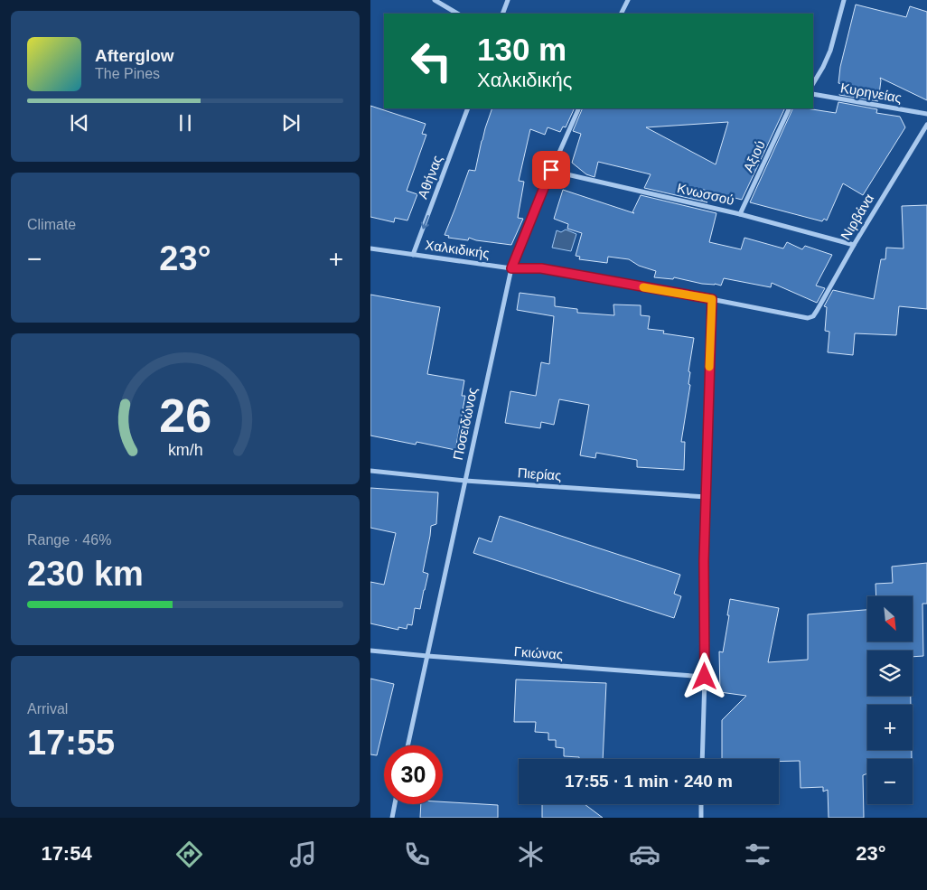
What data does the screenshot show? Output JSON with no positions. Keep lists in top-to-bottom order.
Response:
{
  "streets": {
    "street": [
      "Κυρηνείας",
      "Αξιού",
      "Αθήνας",
      "Κνωσσού",
      "Νιρβάνα",
      "Χαλκιδικής",
      "Ποσειδώνος",
      "Πιερίας",
      "Γκιώνας"
    ]
  },
  "crossings": [
    ["Αξιού", "Κνωσσού"],
    ["Αθήνας", "Χαλκιδικής"],
    ["Κνωσσού", "Νιρβάνα"],
    ["Κνωσσού", "Ποσειδώνος"],
    ["Νιρβάνα", "Χαλκιδικής"],
    ["Χαλκιδικής", "Ποσειδώνος"],
    ["Ποσειδώνος", "Πιερίας"],
    ["Ποσειδώνος", "Γκιώνας"]
  ],
  "one_way": ["Αθήνας"],
  "north": "bottom right",
  "page": {
    "turn": ["130 m", "Χαλκιδικής"],
    "song": ["Afterglow", "The Pines"],
    "tile": [
      "Climate",
      ["Range · 46%", "230 km"],
      ["Arrival", "17:55"]
    ],
    "heat": ["−", "23°", "+"],
    "map_buttons": ["+", "−"],
    "limit": "30",
    "trip": "17:55 · 1 min · 240 m",
    "tabs": ["17:54", "23°"],
    "gauge": ["26", "km/h"]
  }
}
